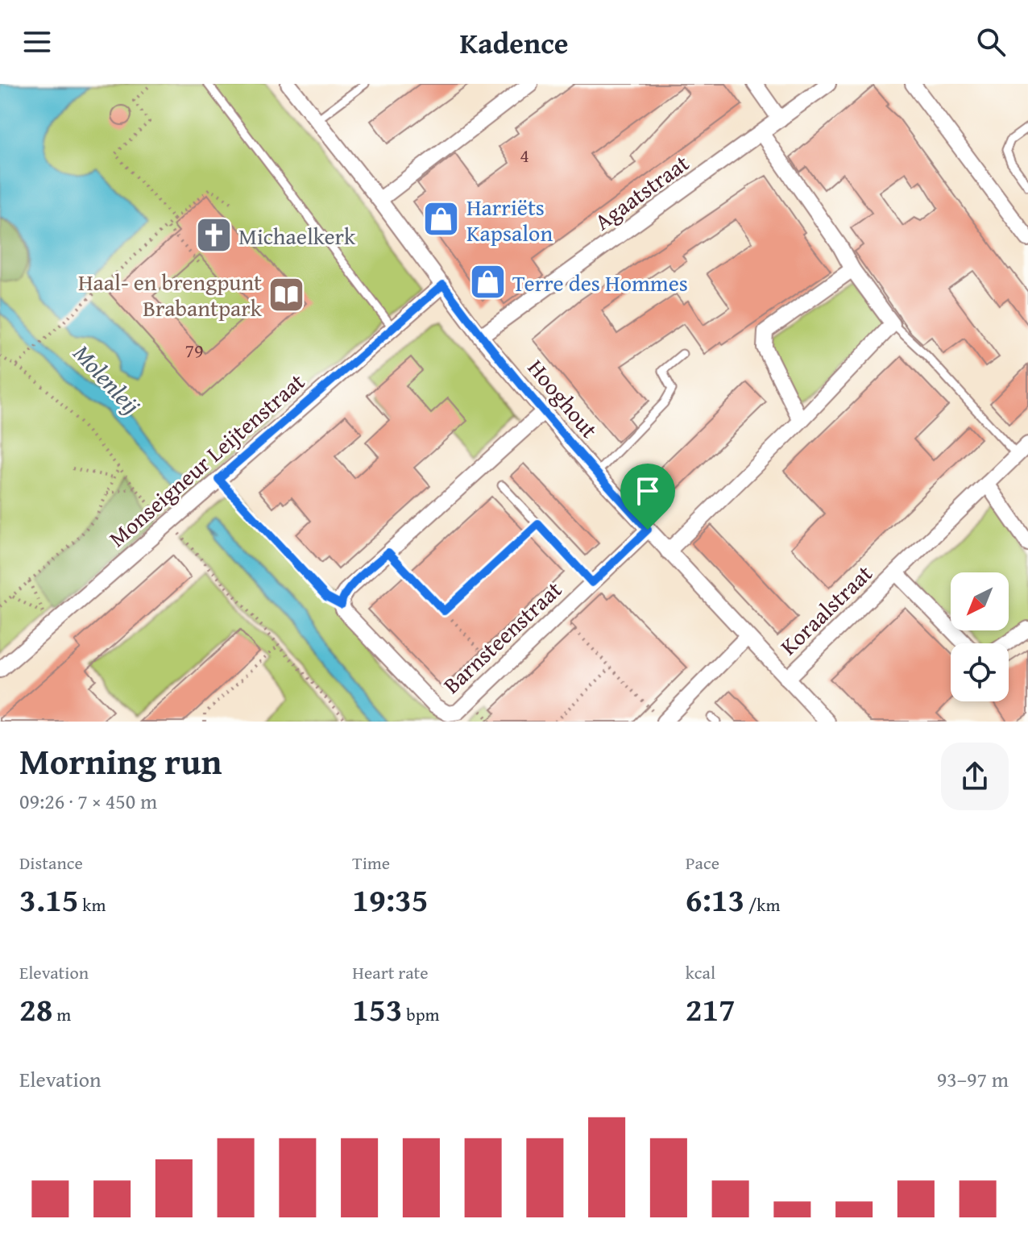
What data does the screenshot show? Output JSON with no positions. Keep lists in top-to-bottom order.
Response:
{
  "streets": {
    "street": [
      "Agaatstraat",
      "Hooghout",
      "Monseigneur Leijtenstraat",
      "Koraalstraat",
      "Barnsteenstraat"
    ]
  },
  "crossings": [
    ["Agaatstraat", "Hooghout"],
    ["Hooghout", "Monseigneur Leijtenstraat"],
    ["Hooghout", "Koraalstraat"],
    ["Hooghout", "Barnsteenstraat"]
  ],
  "water": ["Molenleij"],
  "places": {
    "shop": ["Harriëts Kapsalon", "Terre des Hommes"],
    "church": ["Michaelkerk"],
    "library": ["Haal- en brengpunt Brabantpark"]
  },
  "house_numbers": ["4", "79"],
  "north": "bottom left",
  "page": {
    "header": "Kadence",
    "heading": ["Morning run", "09:26 · 7 × 450 m"],
    "stats": [
      ["Distance", "3.15 km"],
      ["Time", "19:35"],
      ["Pace", "6:13 /km"],
      ["Elevation", "28 m"],
      ["Heart rate", "153 bpm"],
      ["kcal", "217"]
    ],
    "chart": ["Elevation", "93–97 m"]
  }
}
